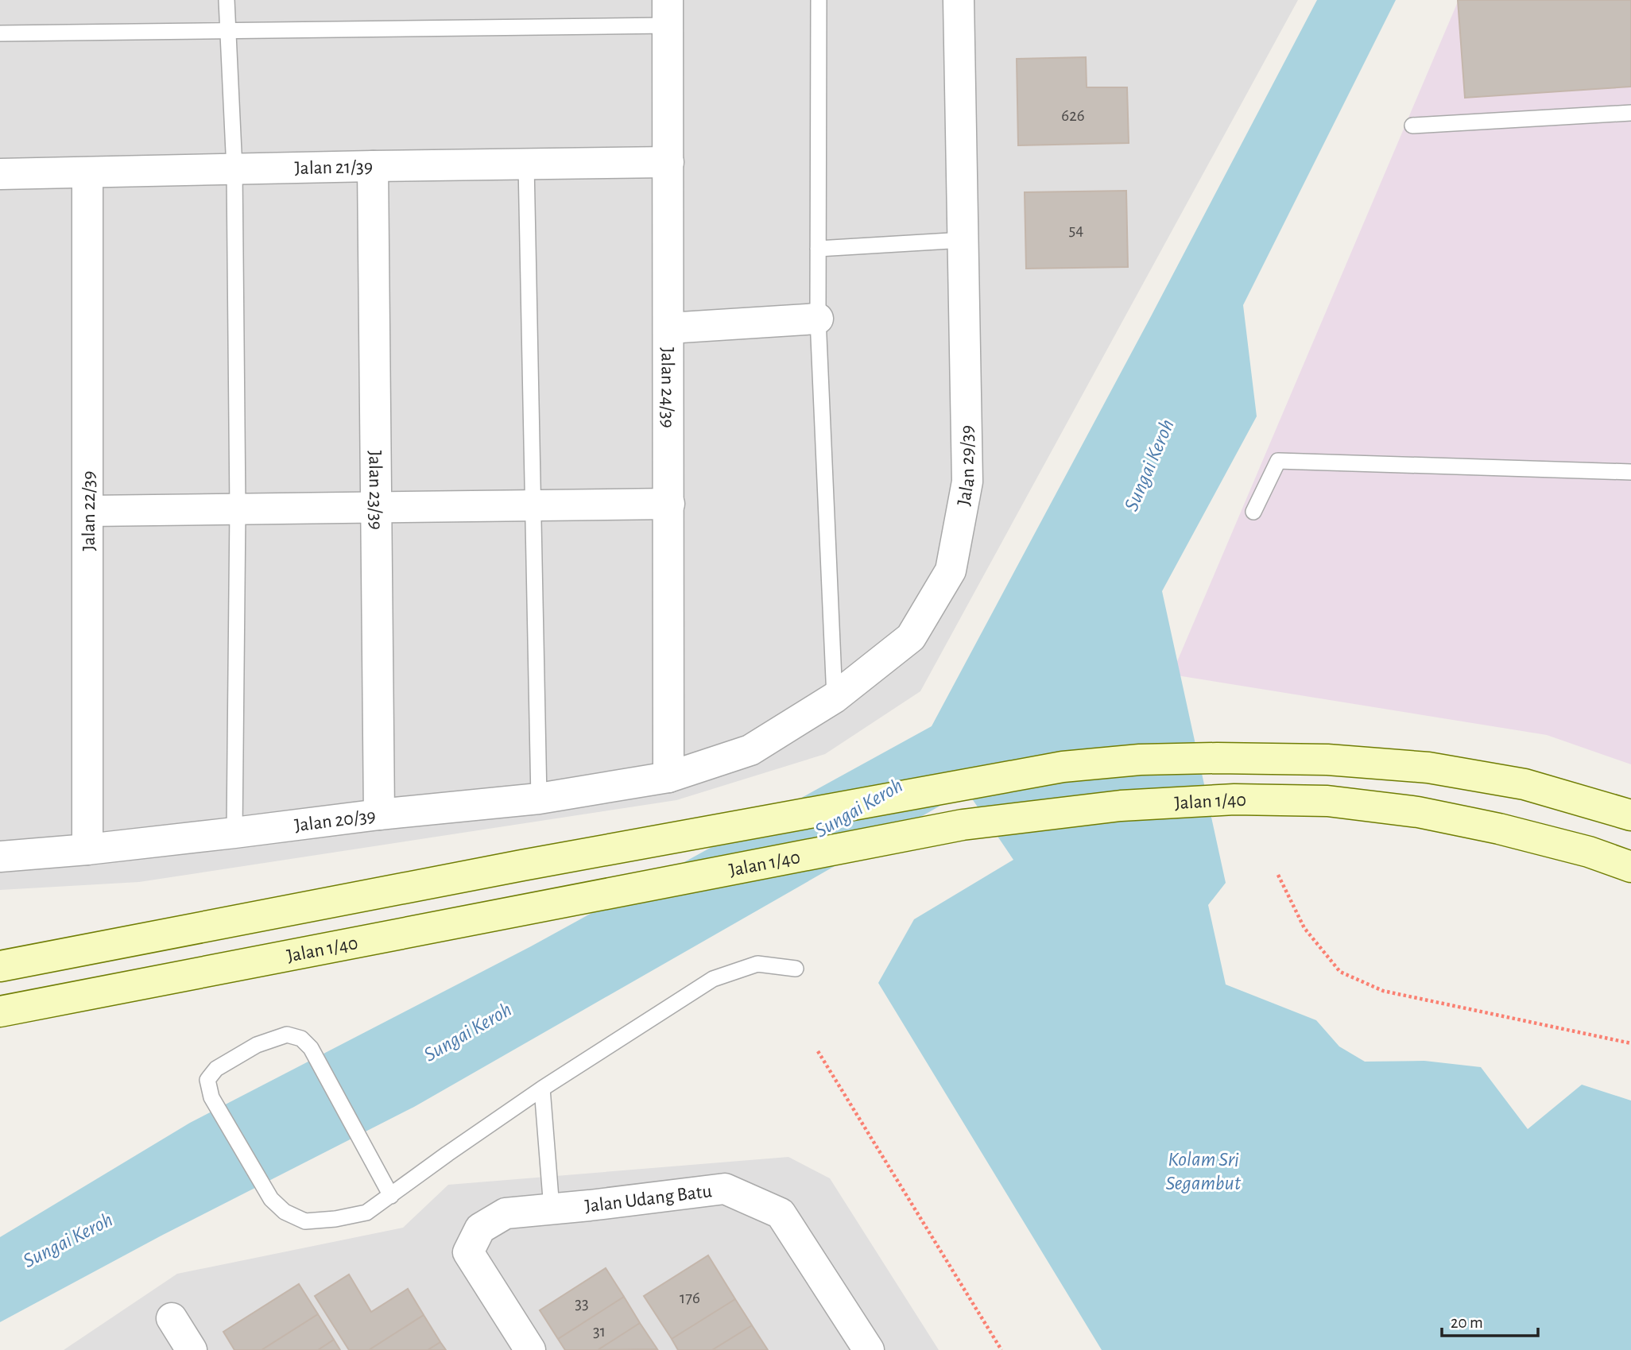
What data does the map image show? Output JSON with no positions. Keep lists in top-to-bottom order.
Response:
{
  "streets": {
    "main road": ["Jalan 1/40"],
    "street": [
      "Jalan 21/39",
      "Jalan 24/39",
      "Jalan 29/39",
      "Jalan 23/39",
      "Jalan 22/39",
      "Jalan 20/39",
      "Jalan Udang Batu"
    ]
  },
  "crossings": [
    ["Jalan 21/39", "Jalan 24/39"],
    ["Jalan 21/39", "Jalan 23/39"],
    ["Jalan 21/39", "Jalan 22/39"],
    ["Jalan 24/39", "Jalan 29/39"],
    ["Jalan 24/39", "Jalan 20/39"],
    ["Jalan 29/39", "Jalan 20/39"],
    ["Jalan 23/39", "Jalan 20/39"],
    ["Jalan 22/39", "Jalan 20/39"]
  ],
  "water": ["Sungai Keroh", "Kolam Sri Segambut"],
  "house_numbers": [
    "626",
    "54",
    "176",
    "33",
    "31"
  ],
  "scale_bar": "20 m"
}
